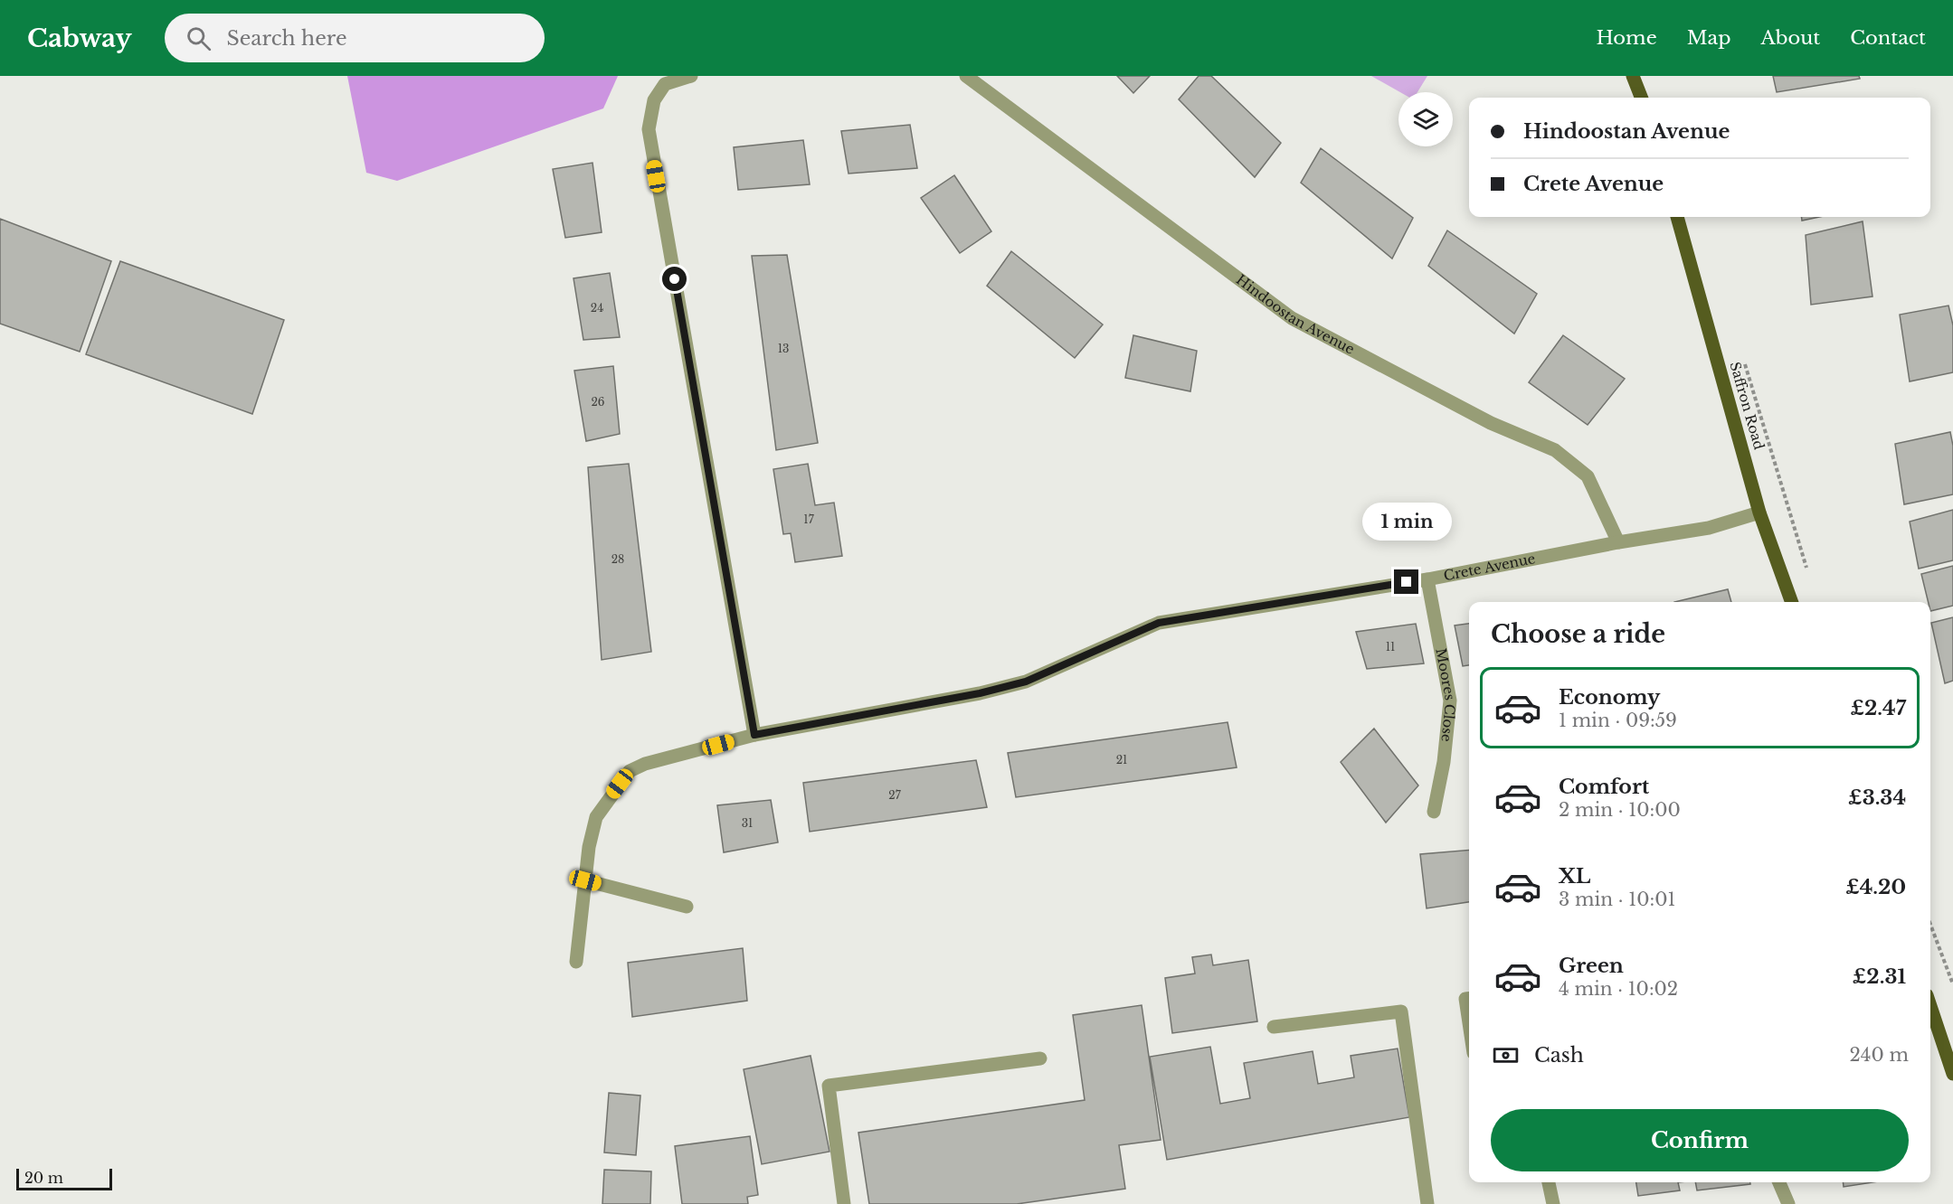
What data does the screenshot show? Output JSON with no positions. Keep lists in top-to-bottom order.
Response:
{
  "streets": {
    "main road": ["Saffron Road"],
    "street": ["Hindoostan Avenue", "Crete Avenue", "Moores Close"]
  },
  "crossings": [
    ["Hindoostan Avenue", "Crete Avenue"],
    ["Saffron Road", "Crete Avenue"],
    ["Crete Avenue", "Moores Close"]
  ],
  "house_numbers": [
    "24",
    "13",
    "26",
    "17",
    "28",
    "11",
    "21",
    "27",
    "31"
  ],
  "scale_bar": "20 m",
  "page": {
    "header": "Cabway",
    "search": "Search here",
    "nav": [
      "Home",
      "Map",
      "About",
      "Contact"
    ],
    "banner": ["Hindoostan Avenue", "Crete Avenue"],
    "bubble": "1 min",
    "heading": "Choose a ride",
    "list": [
      {
        "name": "Economy",
        "note": "1 min · 09:59",
        "value": "£2.47"
      },
      {
        "name": "Comfort",
        "note": "2 min · 10:00",
        "value": "£3.34"
      },
      {
        "name": "XL",
        "note": "3 min · 10:01",
        "value": "£4.20"
      },
      {
        "name": "Green",
        "note": "4 min · 10:02",
        "value": "£2.31"
      }
    ],
    "pay": ["Cash", "240 m"],
    "buttons": "Confirm",
    "scale": "20 m"
  }
}
